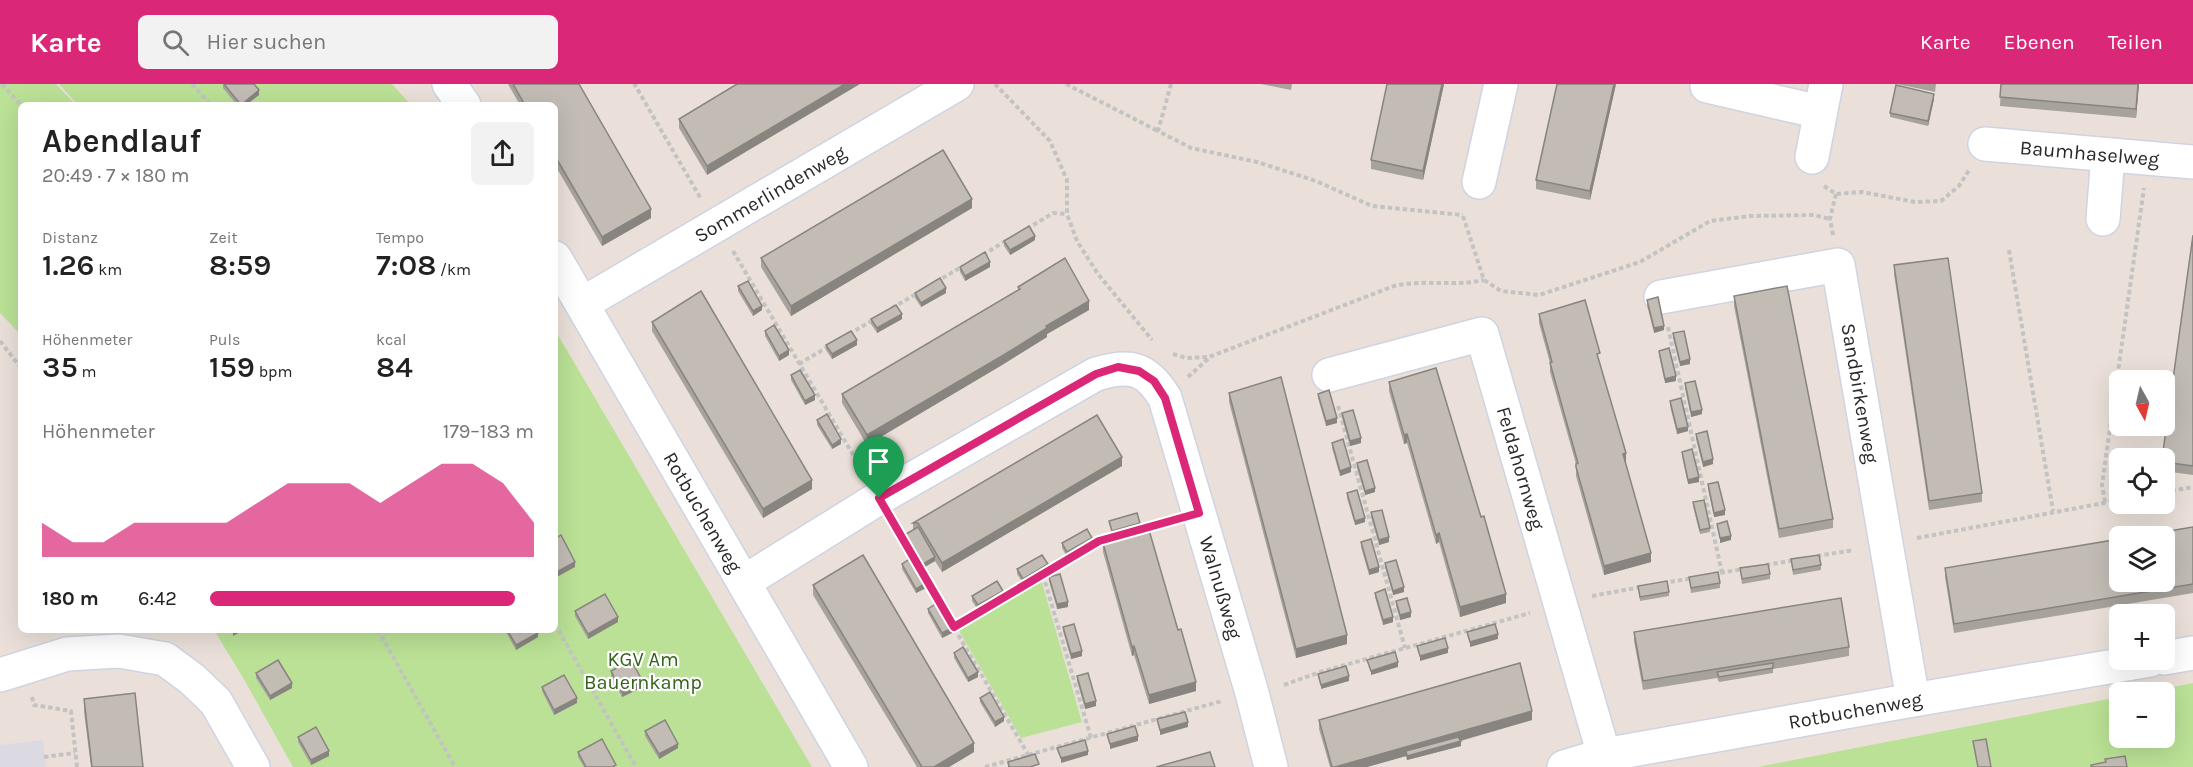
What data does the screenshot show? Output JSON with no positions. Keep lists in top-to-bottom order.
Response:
{
  "streets": {
    "street": [
      "Baumhaselweg",
      "Sommerlindenweg",
      "Sandbirkenweg",
      "Feldahornweg",
      "Rotbuchenweg",
      "Walnußweg"
    ]
  },
  "crossings": [
    ["Sommerlindenweg", "Rotbuchenweg"],
    ["Sandbirkenweg", "Rotbuchenweg"],
    ["Feldahornweg", "Rotbuchenweg"],
    ["Rotbuchenweg", "Walnußweg"]
  ],
  "parks": ["KGV Am Bauernkamp"],
  "north": "bottom",
  "page": {
    "header": "Karte",
    "search": "Hier suchen",
    "nav": ["Karte", "Ebenen", "Teilen"],
    "heading": ["Abendlauf", "20:49 · 7 × 180 m"],
    "stats": [
      ["Distanz", "1.26 km"],
      ["Zeit", "8:59"],
      ["Tempo", "7:08 /km"],
      ["Höhenmeter", "35 m"],
      ["Puls", "159 bpm"],
      ["kcal", "84"]
    ],
    "map_buttons": ["+", "−"],
    "chart": ["Höhenmeter", "179–183 m"],
    "list": [
      {
        "name": "180 m",
        "note": "6:42"
      }
    ]
  }
}
